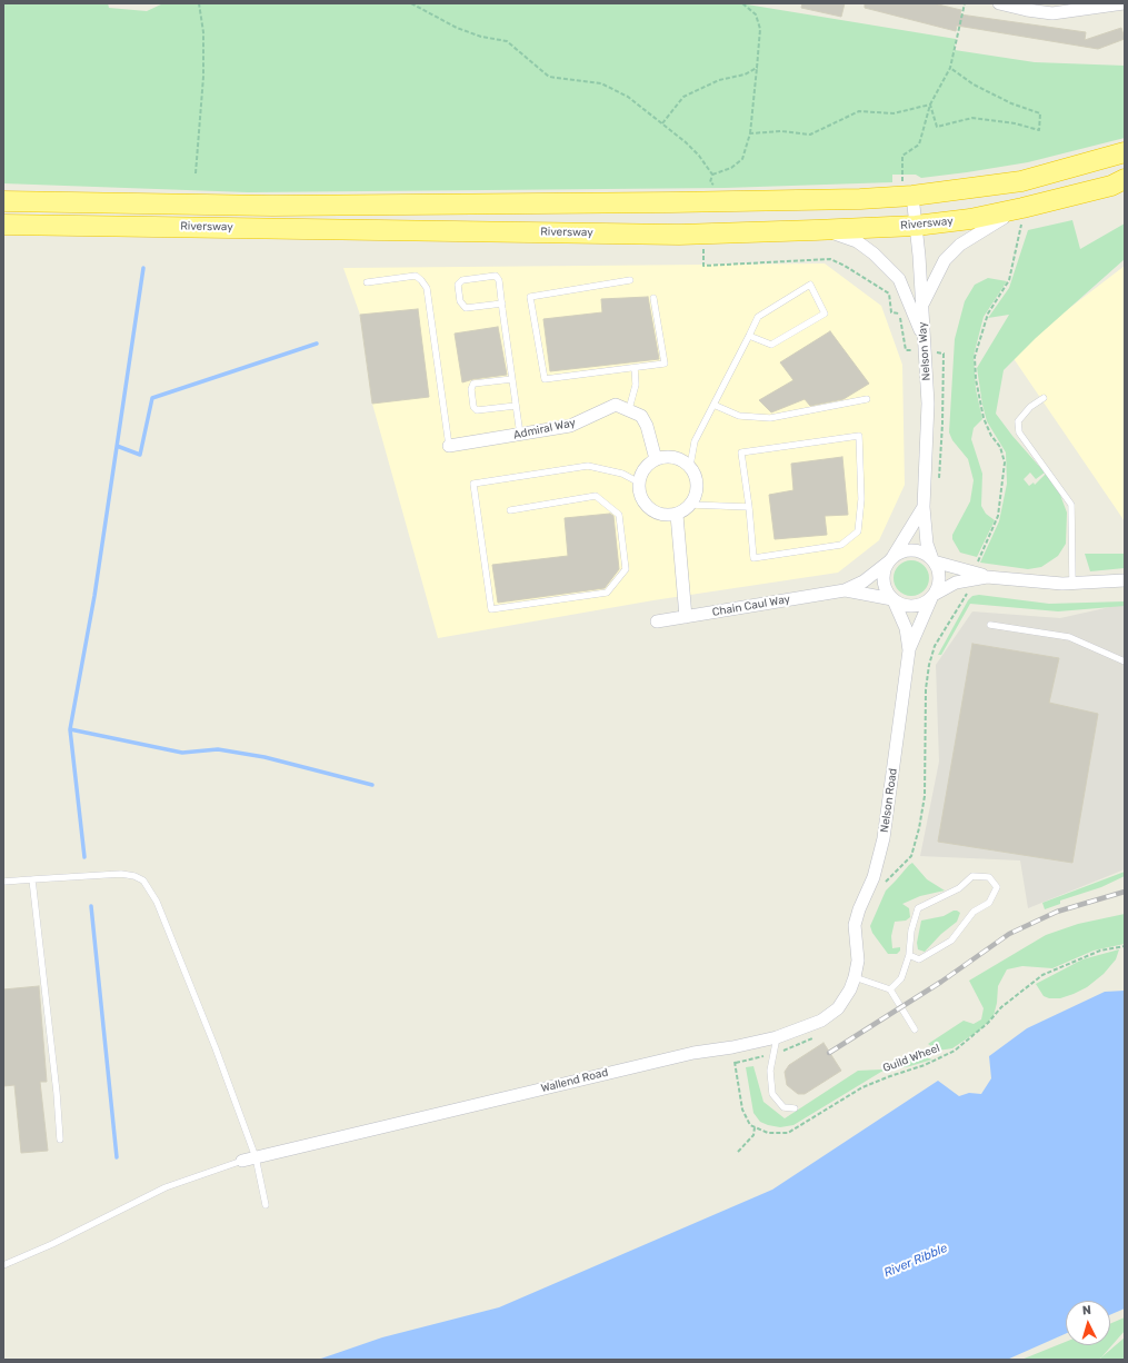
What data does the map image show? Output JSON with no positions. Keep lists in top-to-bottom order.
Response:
{
  "streets": {
    "highway": ["Riversway"],
    "street": [
      "Nelson Way",
      "Admiral Way",
      "Chain Caul Way",
      "Nelson Road",
      "Wallend Road"
    ],
    "path": ["Guild Wheel"]
  },
  "crossings": [
    ["Riversway", "Nelson Way"],
    ["Nelson Way", "Chain Caul Way"],
    ["Nelson Way", "Nelson Road"],
    ["Chain Caul Way", "Nelson Road"],
    ["Nelson Road", "Wallend Road"]
  ],
  "water": ["River Ribble"],
  "north": "top"
}
